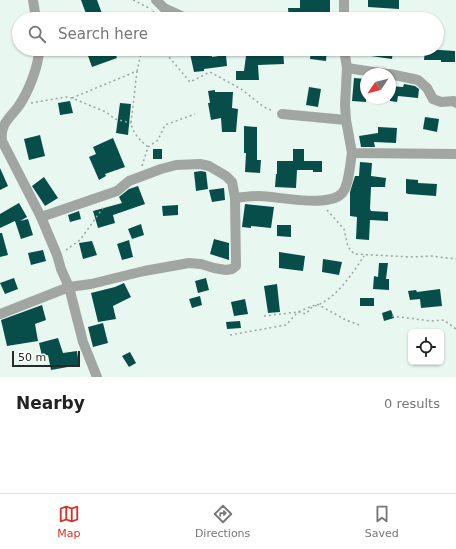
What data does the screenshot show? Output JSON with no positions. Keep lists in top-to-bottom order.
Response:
{
  "scale_bar": "50 m",
  "north": "bottom left",
  "page": {
    "search": "Search here",
    "scale": "50 m",
    "heading": ["Nearby", "0 results"],
    "nav": ["Map", "Directions", "Saved"]
  }
}
